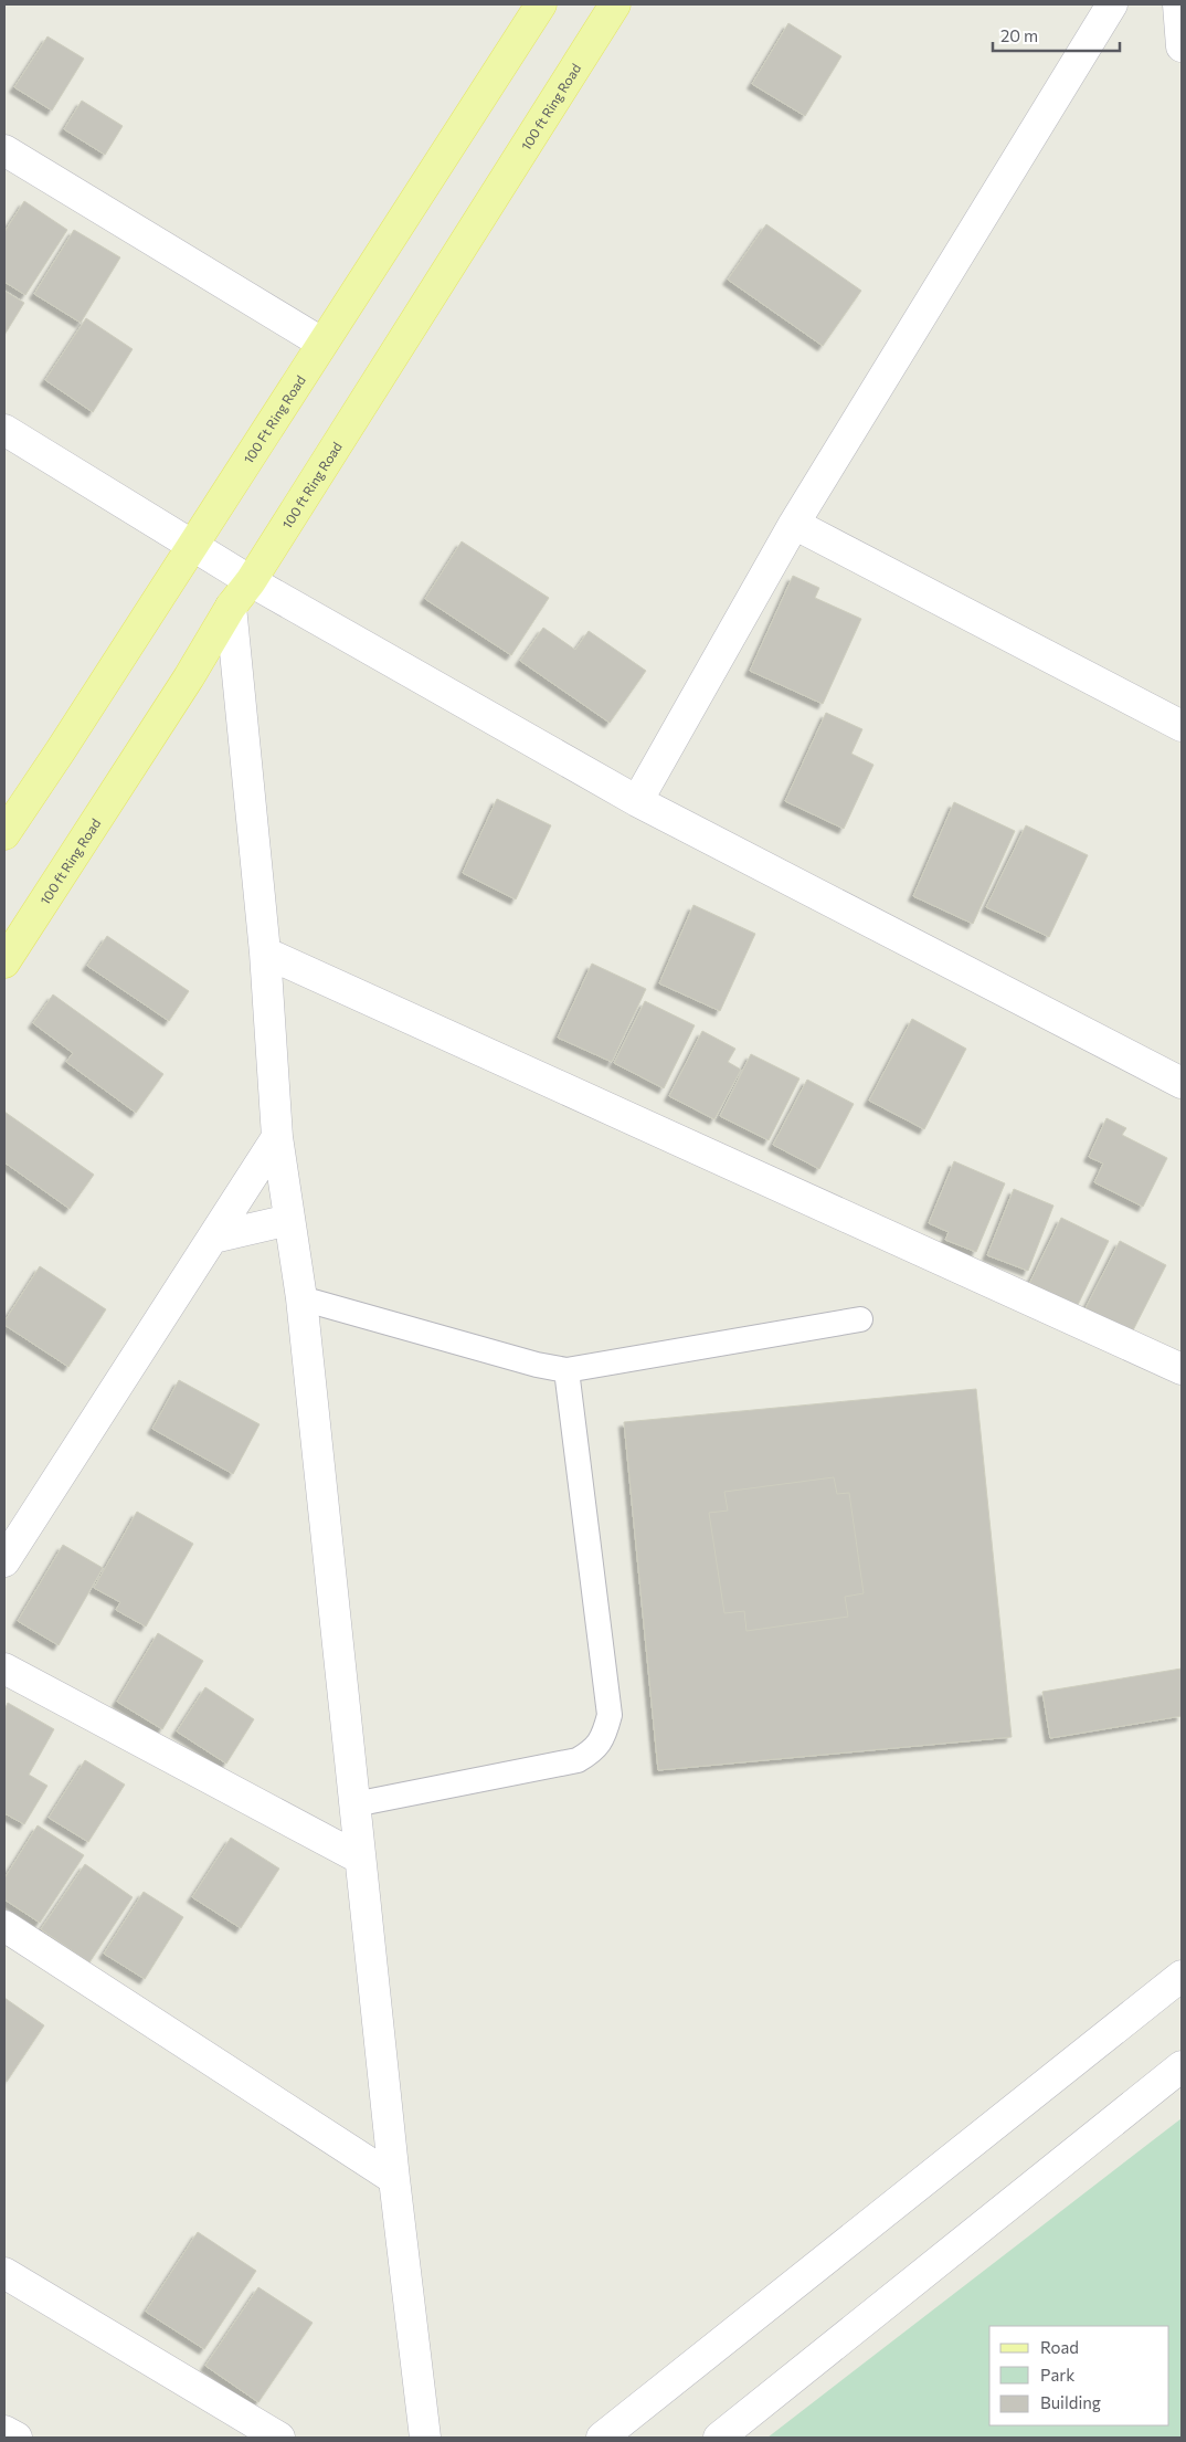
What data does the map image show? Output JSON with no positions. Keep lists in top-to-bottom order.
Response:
{
  "streets": {
    "main road": ["100 ft Ring Road", "100 Ft Ring Road"]
  },
  "legend": ["Road", "Park", "Building"],
  "scale_bar": "20 m"
}
